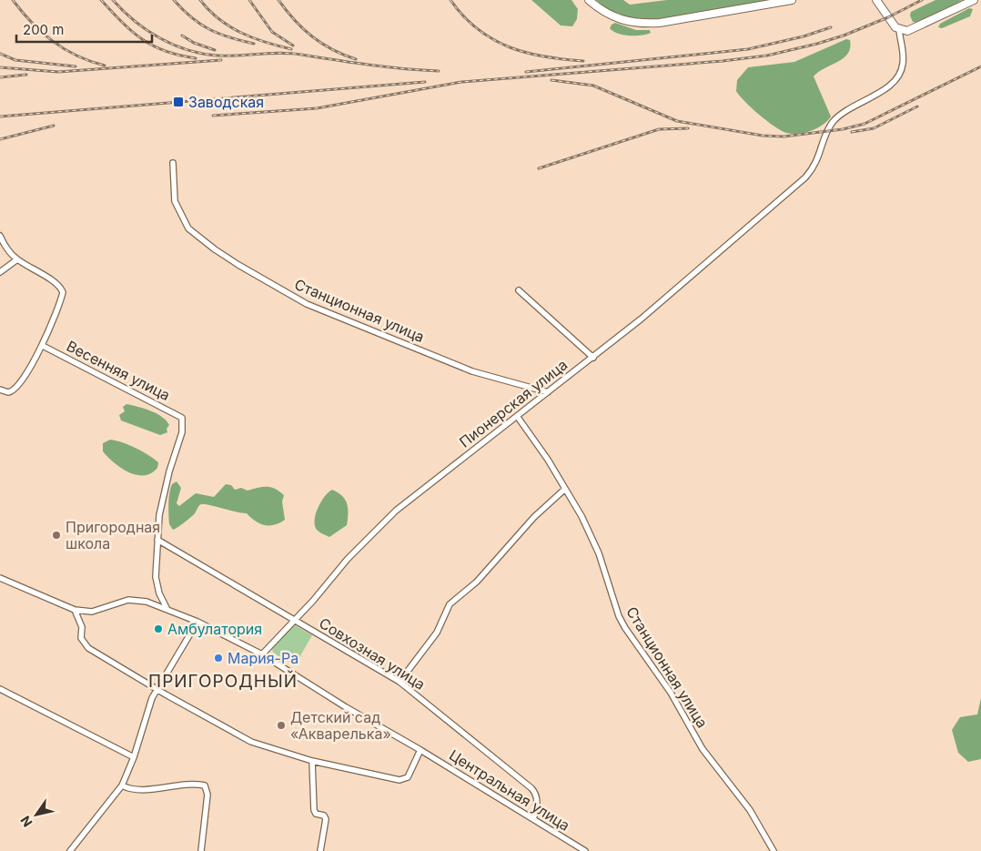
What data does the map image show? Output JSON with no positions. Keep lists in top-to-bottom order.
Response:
{
  "streets": {
    "street": [
      "Станционная улица",
      "Весенняя улица",
      "Пионерская улица",
      "Совхозная улица",
      "Центральная улица"
    ]
  },
  "crossings": [
    ["Станционная улица", "Пионерская улица"],
    ["Весенняя улица", "Совхозная улица"],
    ["Пионерская улица", "Совхозная улица"],
    ["Пионерская улица", "Центральная улица"],
    ["Совхозная улица", "Центральная улица"]
  ],
  "districts": ["ПРИГОРОДНЫЙ"],
  "places": {
    "transit": ["Заводская"],
    "other": [
      "Пригородная школа",
      "Амбулатория",
      "Мария-Ра",
      "Детский сад «Акварелька»"
    ]
  },
  "scale_bar": "200 m",
  "north": "bottom left"
}
